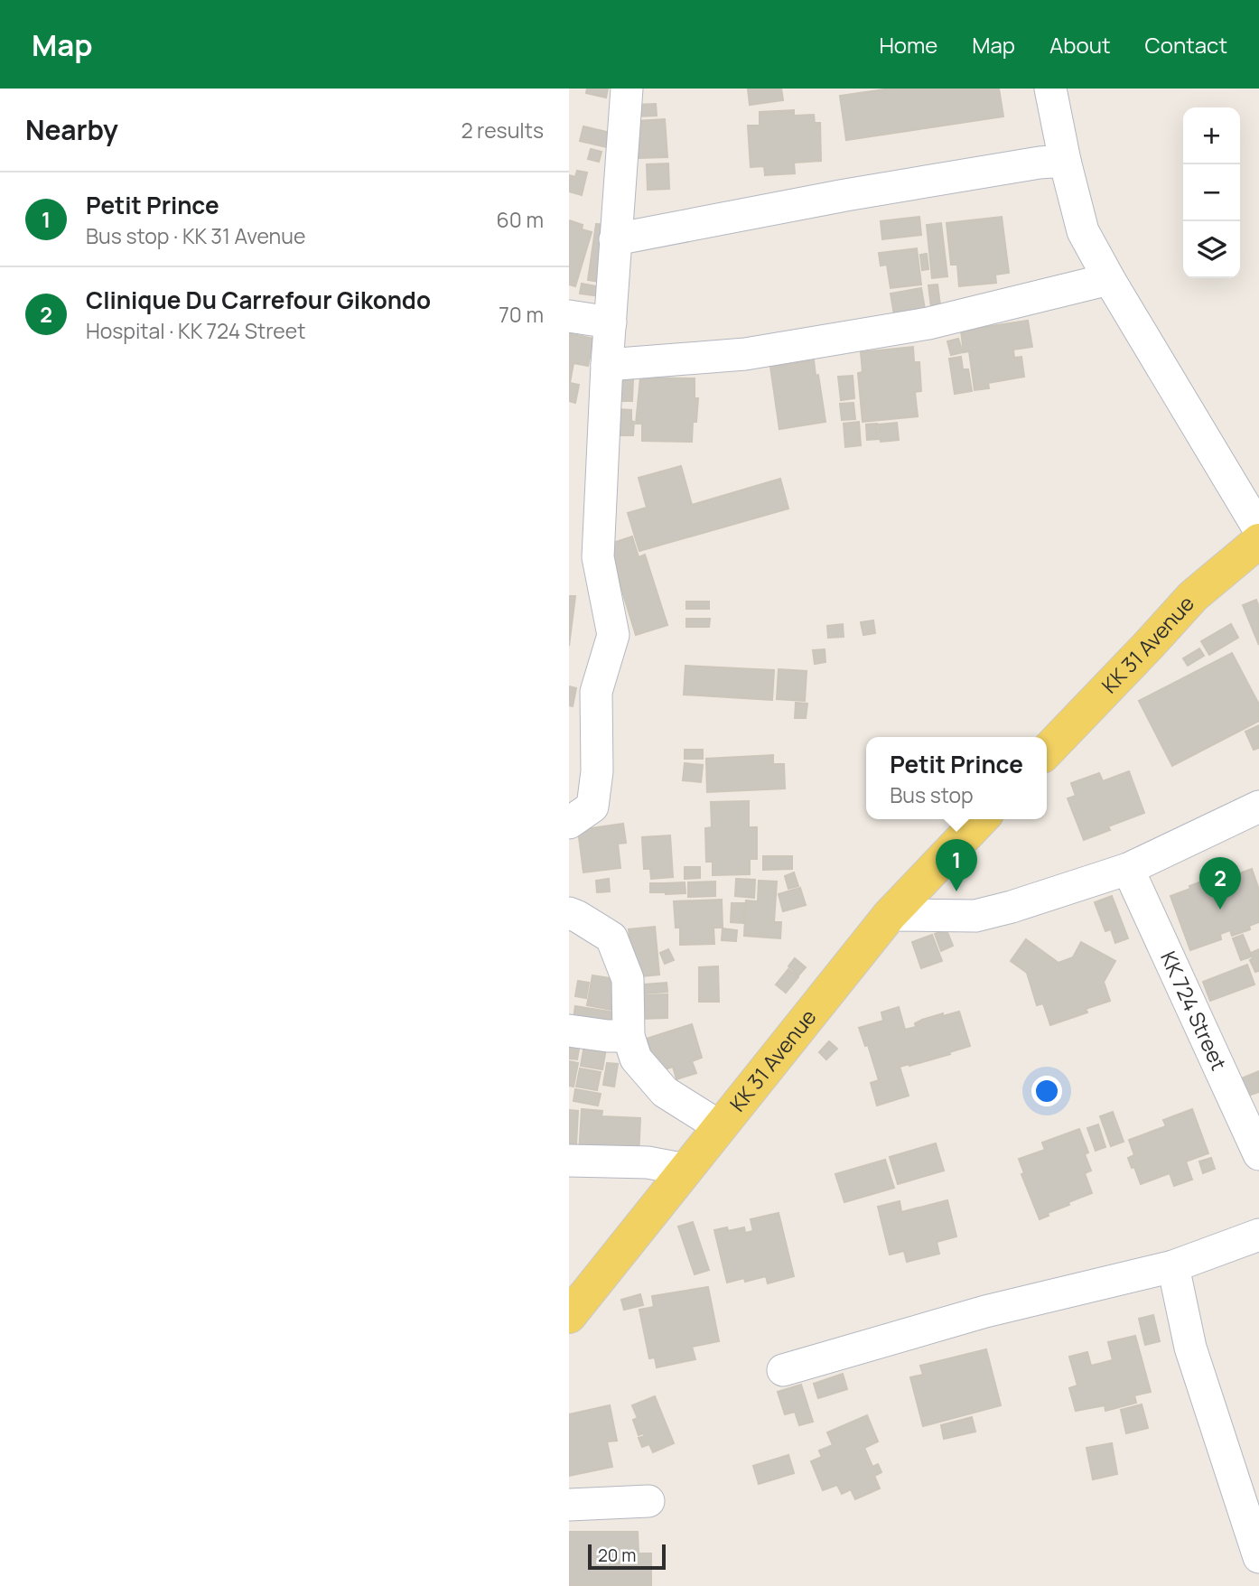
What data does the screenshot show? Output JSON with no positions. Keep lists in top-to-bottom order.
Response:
{
  "streets": {
    "main road": ["KK 31 Avenue"],
    "street": ["KK 724 Street"]
  },
  "scale_bar": "20 m",
  "page": {
    "header": "Map",
    "nav": [
      "Home",
      "Map",
      "About",
      "Contact"
    ],
    "heading": ["Nearby", "2 results"],
    "map_buttons": ["+", "−"],
    "list": [
      {
        "mark": "1",
        "name": "Petit Prince",
        "note": "Bus stop · KK 31 Avenue",
        "value": "60 m"
      },
      {
        "mark": "2",
        "name": "Clinique Du Carrefour Gikondo",
        "note": "Hospital · KK 724 Street",
        "value": "70 m"
      }
    ],
    "popup": ["Petit Prince", "Bus stop"],
    "pins": ["1", "2"],
    "scale": "20 m"
  }
}
